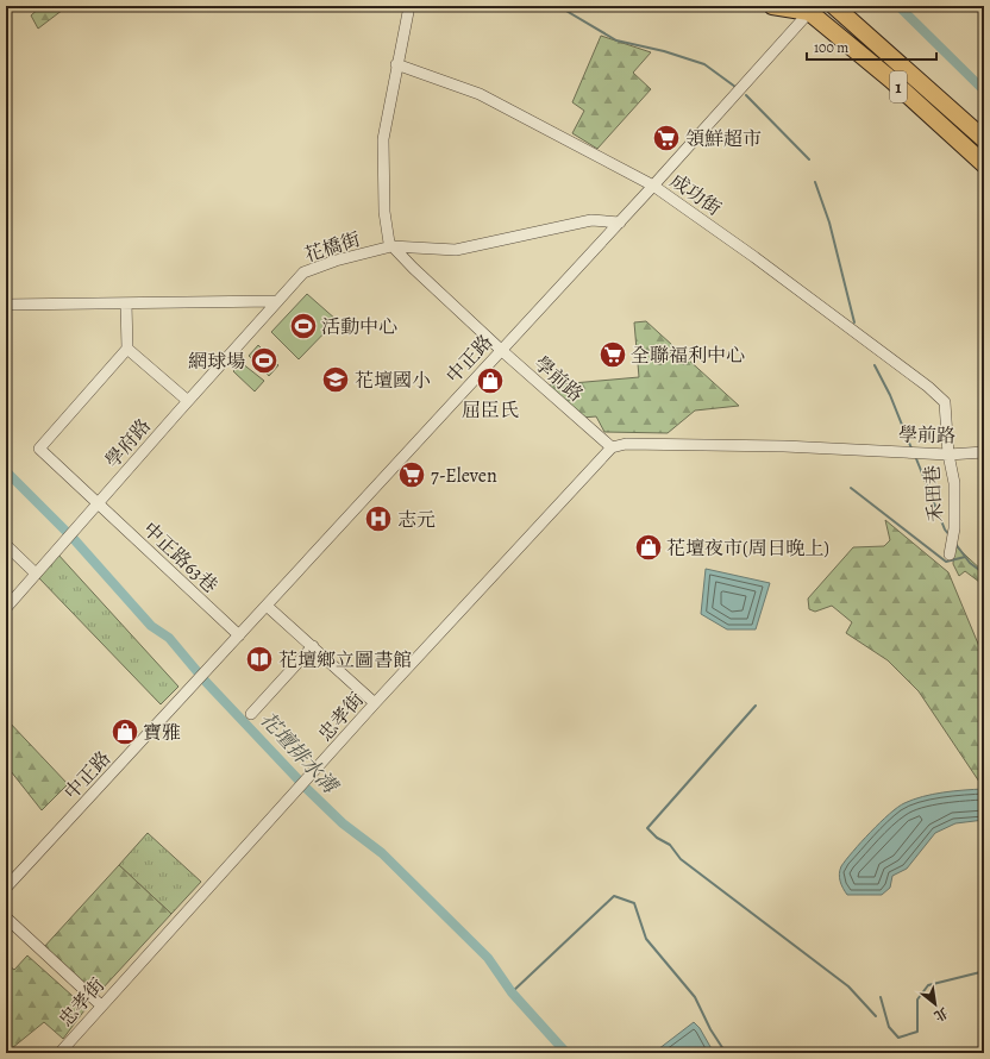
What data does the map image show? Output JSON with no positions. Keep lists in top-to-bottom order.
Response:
{
  "streets": {
    "main road": ["1"],
    "street": [
      "成功街",
      "花橋街",
      "中正路",
      "學前路",
      "學府路",
      "禾田巷",
      "中正路63巷",
      "忠孝街"
    ]
  },
  "crossings": [
    ["1", "中正路"],
    ["成功街", "中正路"],
    ["成功街", "禾田巷"],
    ["花橋街", "中正路"],
    ["花橋街", "學前路"],
    ["花橋街", "學府路"],
    ["中正路", "學前路"],
    ["中正路", "中正路63巷"],
    ["學前路", "禾田巷"],
    ["學前路", "忠孝街"],
    ["學府路", "中正路63巷"]
  ],
  "water": ["花壇排水溝"],
  "places": {
    "supermarket": ["領鮮超市", "全聯福利中心", "7-Eleven"],
    "sports": ["活動中心", "網球場"],
    "school or university": ["花壇國小"],
    "shop": ["屈臣氏", "花壇夜市(周日晚上)", "寶雅"],
    "hospital": ["志元"],
    "library": ["花壇鄉立圖書館"]
  },
  "scale_bar": "100 m",
  "north": "bottom right"
}
